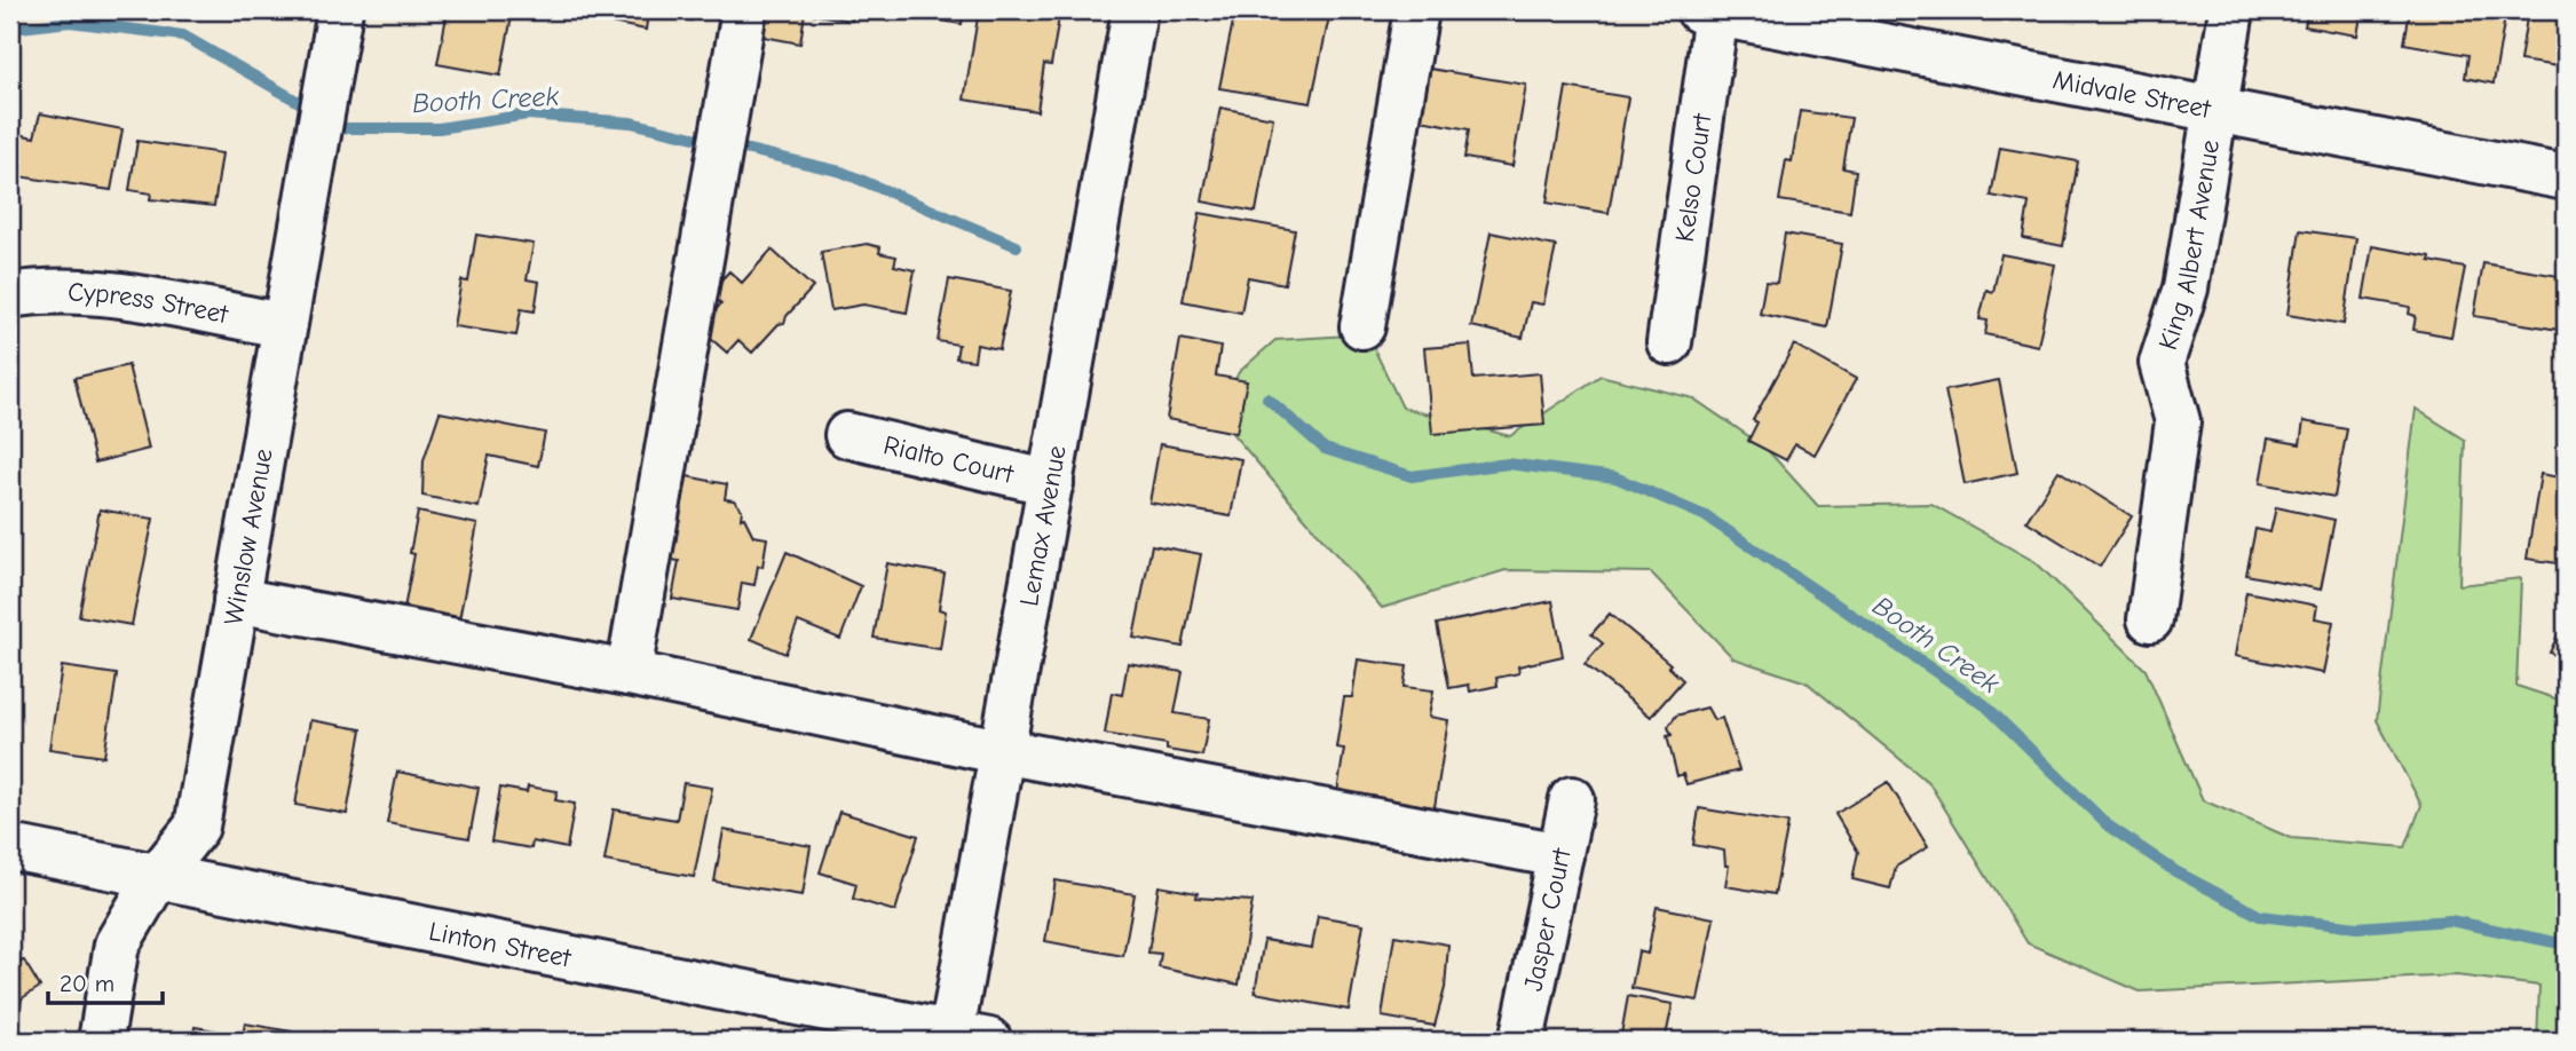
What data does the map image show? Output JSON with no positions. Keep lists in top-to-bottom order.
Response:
{
  "streets": {
    "street": [
      "Midvale Street",
      "Kelso Court",
      "King Albert Avenue",
      "Cypress Street",
      "Rialto Court",
      "Lemax Avenue",
      "Winslow Avenue",
      "Jasper Court",
      "Linton Street"
    ]
  },
  "crossings": [
    ["Midvale Street", "Kelso Court"],
    ["Midvale Street", "King Albert Avenue"],
    ["Cypress Street", "Winslow Avenue"],
    ["Rialto Court", "Lemax Avenue"],
    ["Lemax Avenue", "Linton Street"],
    ["Winslow Avenue", "Linton Street"]
  ],
  "water": ["Booth Creek"],
  "scale_bar": "20 m"
}
